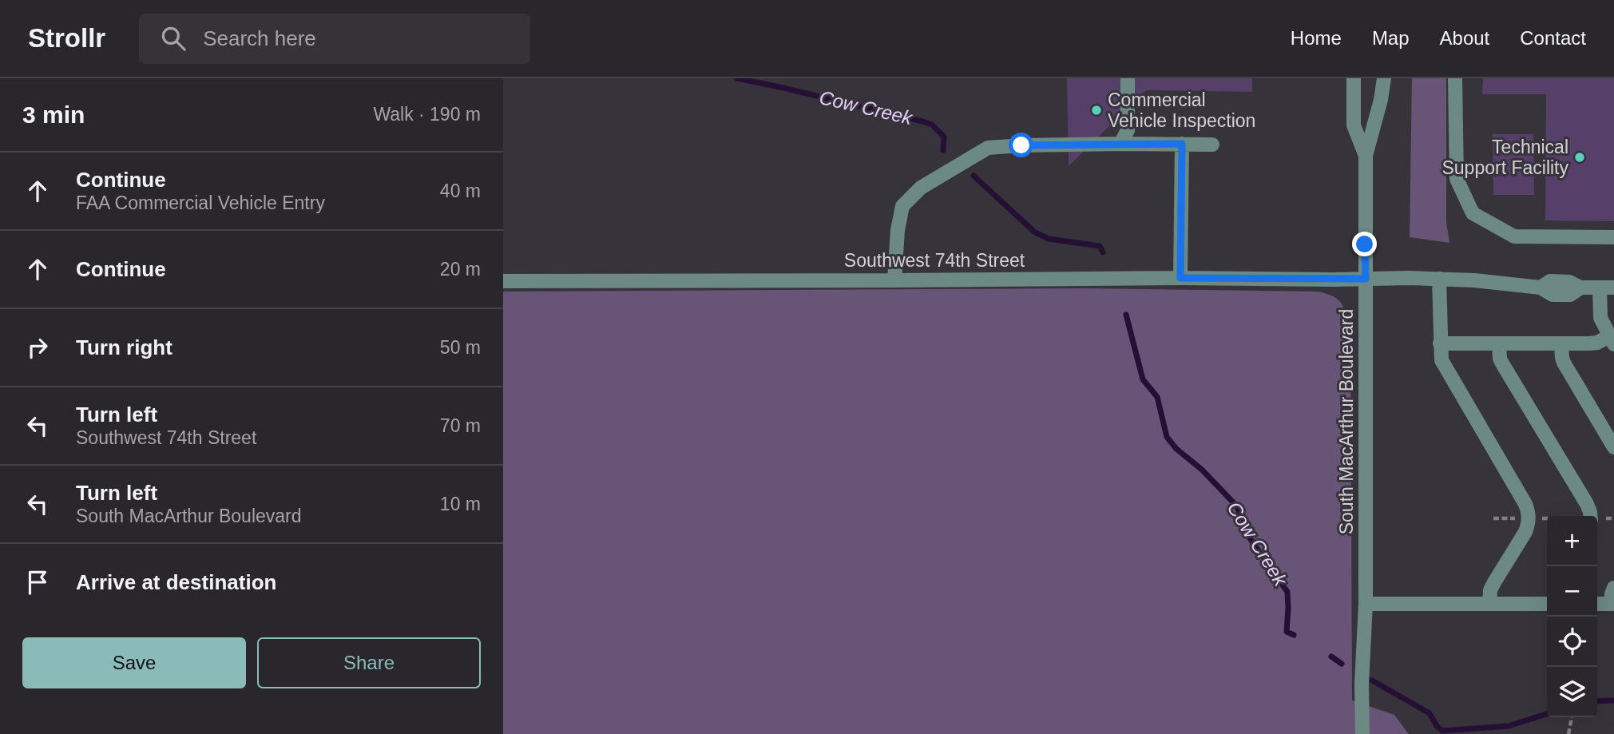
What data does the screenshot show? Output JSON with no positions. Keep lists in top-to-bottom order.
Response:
{
  "streets": {
    "street": ["Southwest 74th Street", "South MacArthur Boulevard"]
  },
  "crossings": [
    ["Southwest 74th Street", "South MacArthur Boulevard"]
  ],
  "water": ["Cow Creek"],
  "places": ["Commercial Vehicle Inspection", "Technical Support Facility"],
  "page": {
    "header": "Strollr",
    "search": "Search here",
    "nav": [
      "Home",
      "Map",
      "About",
      "Contact"
    ],
    "heading": ["3 min", "Walk · 190 m"],
    "list": [
      ["Continue", "FAA Commercial Vehicle Entry", "40 m"],
      ["Continue", "20 m"],
      ["Turn right", "50 m"],
      ["Turn left", "Southwest 74th Street", "70 m"],
      ["Turn left", "South MacArthur Boulevard", "10 m"],
      "Arrive at destination"
    ],
    "map_buttons": ["+", "−"],
    "buttons": ["Save", "Share"]
  }
}
